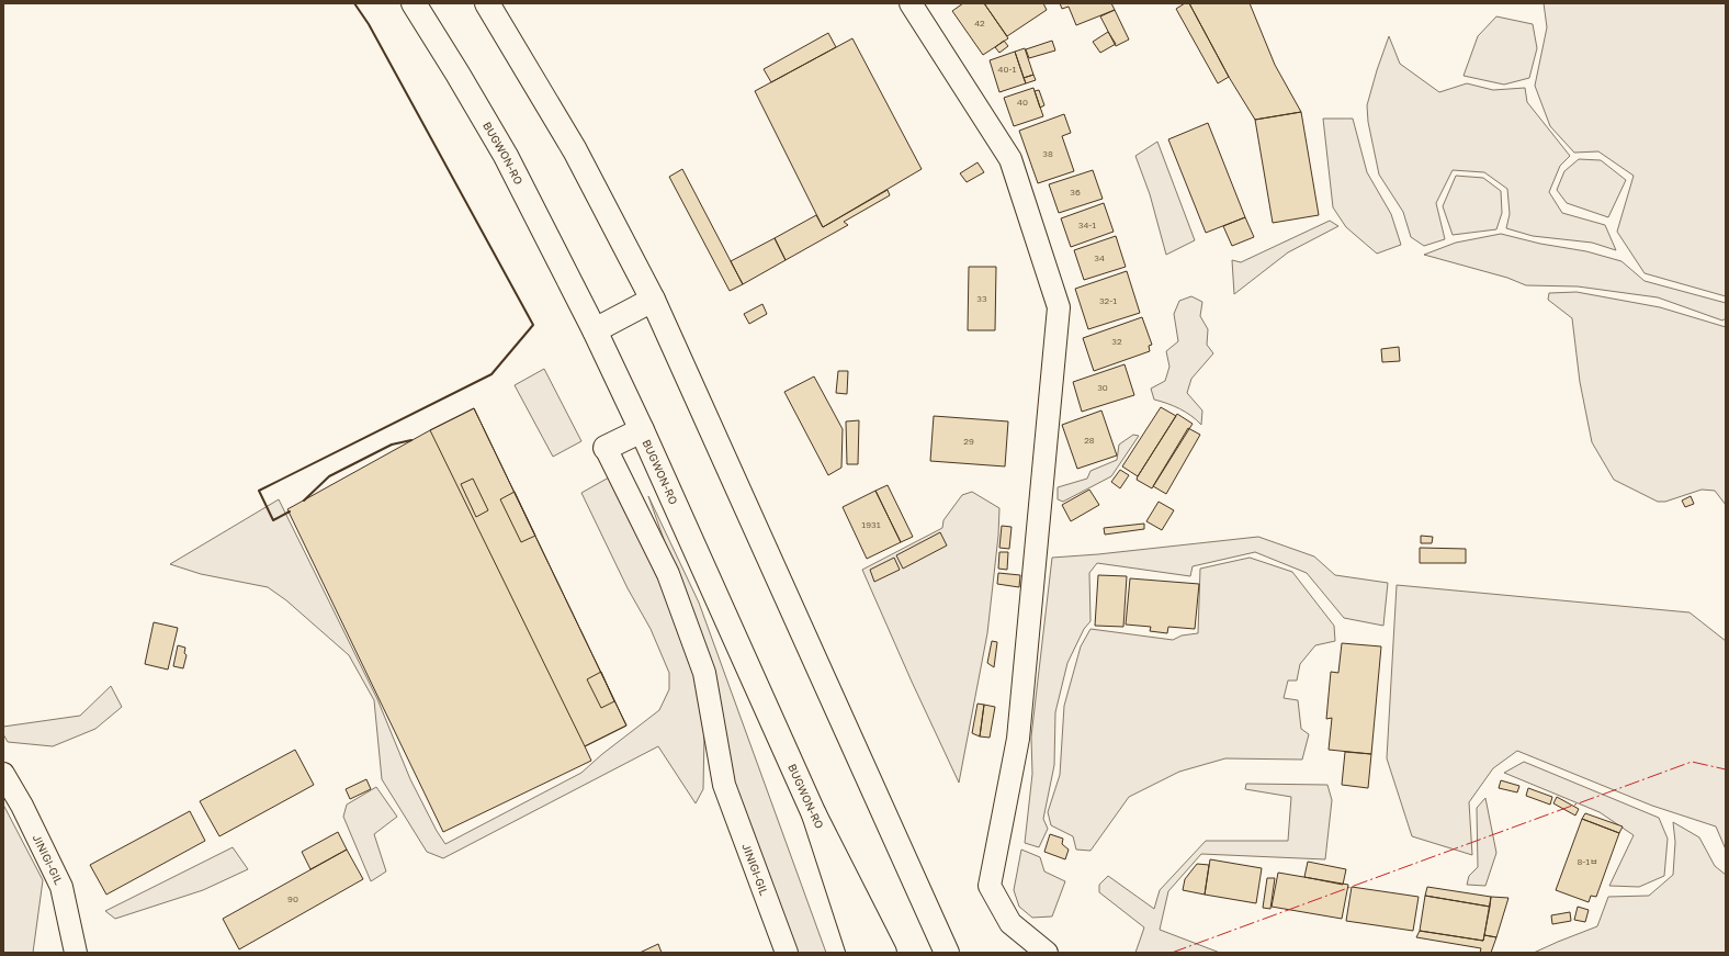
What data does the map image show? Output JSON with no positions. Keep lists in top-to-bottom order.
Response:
{
  "streets": {
    "main road": ["BUGWON-RO"],
    "street": ["JINIGI-GIL"]
  },
  "house_numbers": [
    "42",
    "40-1",
    "40",
    "38",
    "36",
    "34-1",
    "34",
    "33",
    "32-1",
    "32",
    "30",
    "28",
    "29",
    "1931",
    "8-1ㅂ",
    "90"
  ]
}
